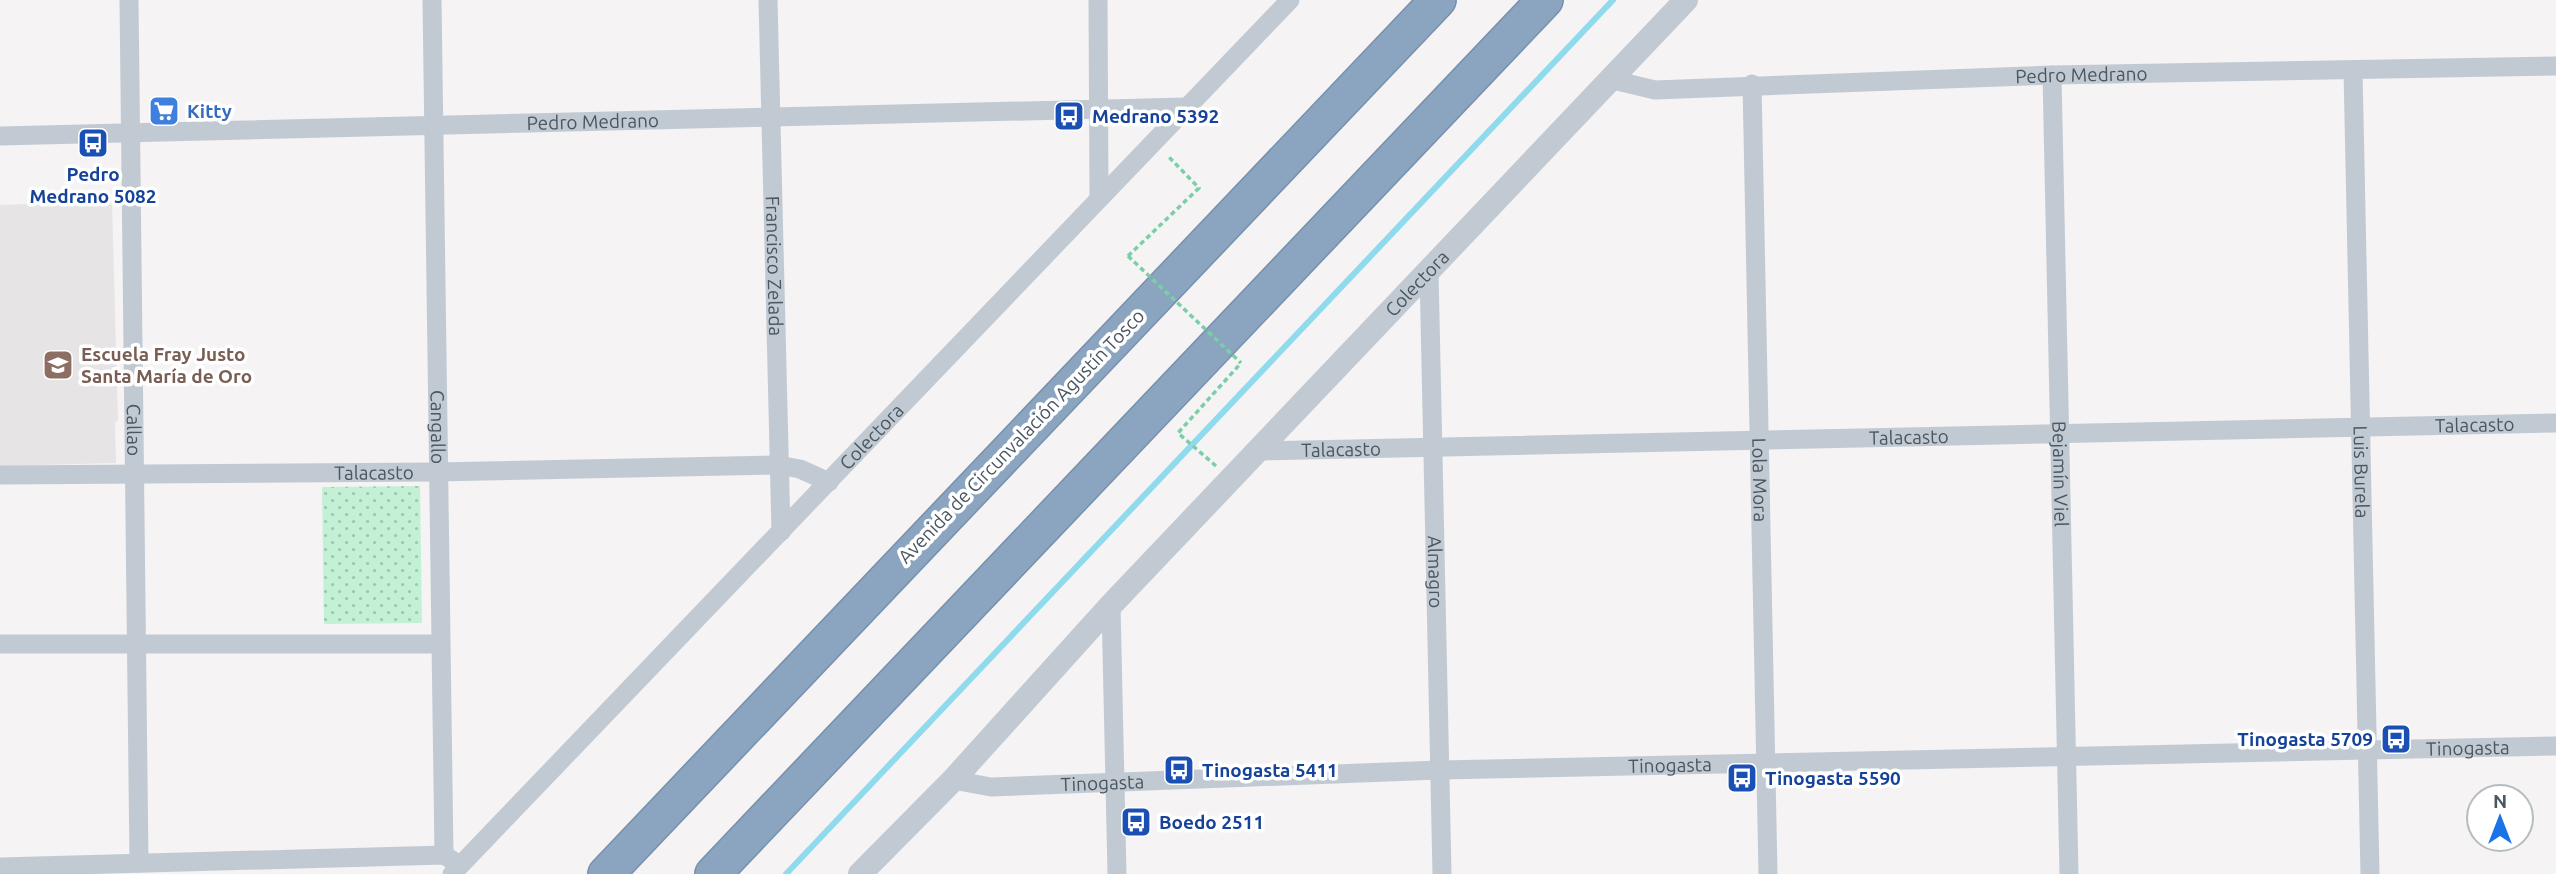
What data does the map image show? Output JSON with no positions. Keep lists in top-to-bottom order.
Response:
{
  "streets": {
    "highway": ["Avenida de Circunvalación Agustín Tosco"],
    "street": [
      "Pedro Medrano",
      "Francisco Zelada",
      "Colectora",
      "Talacasto",
      "Cangallo",
      "Callao",
      "Luis Burela",
      "Bejamín Viel",
      "Lola Mora",
      "Almagro",
      "Tinogasta"
    ]
  },
  "crossings": [
    ["Pedro Medrano", "Francisco Zelada"],
    ["Pedro Medrano", "Colectora"],
    ["Pedro Medrano", "Cangallo"],
    ["Pedro Medrano", "Callao"],
    ["Pedro Medrano", "Luis Burela"],
    ["Pedro Medrano", "Bejamín Viel"],
    ["Pedro Medrano", "Lola Mora"],
    ["Francisco Zelada", "Colectora"],
    ["Francisco Zelada", "Talacasto"],
    ["Colectora", "Talacasto"],
    ["Colectora", "Cangallo"],
    ["Colectora", "Almagro"],
    ["Colectora", "Tinogasta"],
    ["Talacasto", "Cangallo"],
    ["Talacasto", "Callao"],
    ["Talacasto", "Luis Burela"],
    ["Talacasto", "Bejamín Viel"],
    ["Talacasto", "Lola Mora"],
    ["Talacasto", "Almagro"],
    ["Luis Burela", "Tinogasta"],
    ["Bejamín Viel", "Tinogasta"],
    ["Lola Mora", "Tinogasta"],
    ["Almagro", "Tinogasta"]
  ],
  "places": {
    "supermarket": ["Kitty"],
    "bus stop": [
      "Medrano 5392",
      "Pedro Medrano 5082",
      "Tinogasta 5709",
      "Tinogasta 5411",
      "Tinogasta 5590",
      "Boedo 2511"
    ],
    "school or university": ["Escuela Fray Justo Santa María de Oro"]
  },
  "north": "top"
}
